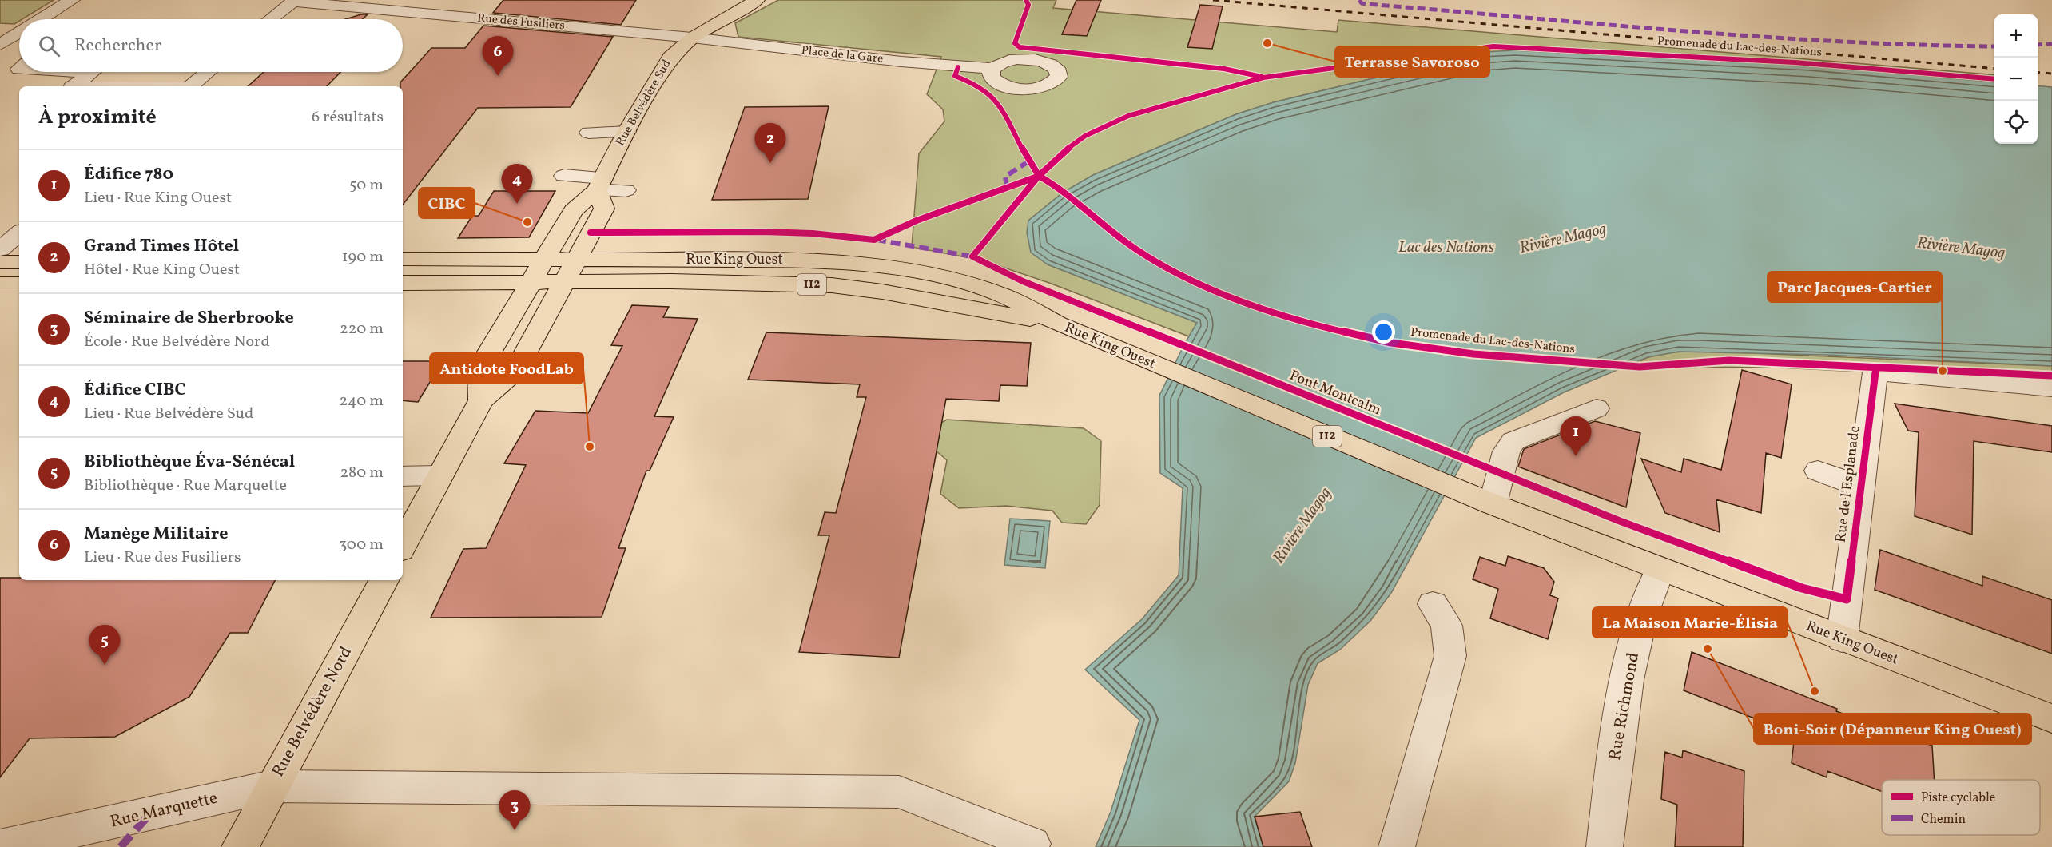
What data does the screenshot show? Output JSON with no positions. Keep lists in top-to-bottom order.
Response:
{
  "streets": {
    "main road": [
      "Rue Belvédère Sud",
      "Rue King Ouest",
      "112",
      "Rue Belvédère Nord"
    ],
    "street": [
      "Rue des Fusiliers",
      "Place de la Gare",
      "Rue de l'Esplanade",
      "Rue Richmond",
      "Rue Marquette"
    ],
    "cycle path": ["Promenade du Lac-des-Nations", "Pont Montcalm"]
  },
  "crossings": [
    ["Rue des Fusiliers", "Place de la Gare"],
    ["Rue des Fusiliers", "Rue Belvédère Sud"],
    ["Place de la Gare", "Rue Belvédère Sud"],
    ["Rue Belvédère Sud", "Rue King Ouest"],
    ["Rue King Ouest", "Rue de l'Esplanade"],
    ["Rue King Ouest", "Rue Richmond"],
    ["Rue Belvédère Nord", "Rue Marquette"]
  ],
  "water": ["Rivière Magog", "Lac des Nations"],
  "places": [
    "Terrasse Savoroso",
    "CIBC",
    "Parc Jacques-Cartier",
    "Antidote FoodLab",
    "Boni-Soir (Dépanneur King Ouest)",
    "La Maison Marie-Élisia"
  ],
  "legend": ["Piste cyclable", "Chemin"],
  "page": {
    "map_buttons": ["+", "−"],
    "search": "Rechercher",
    "pins": [
      "6",
      "2",
      "4",
      "1",
      "5",
      "3"
    ],
    "heading": ["À proximité", "6 résultats"],
    "list": [
      {
        "mark": "1",
        "name": "Édifice 780",
        "note": "Lieu · Rue King Ouest",
        "value": "50 m"
      },
      {
        "mark": "2",
        "name": "Grand Times Hôtel",
        "note": "Hôtel · Rue King Ouest",
        "value": "190 m"
      },
      {
        "mark": "3",
        "name": "Séminaire de Sherbrooke",
        "note": "École · Rue Belvédère Nord",
        "value": "220 m"
      },
      {
        "mark": "4",
        "name": "Édifice CIBC",
        "note": "Lieu · Rue Belvédère Sud",
        "value": "240 m"
      },
      {
        "mark": "5",
        "name": "Bibliothèque Éva-Sénécal",
        "note": "Bibliothèque · Rue Marquette",
        "value": "280 m"
      },
      {
        "mark": "6",
        "name": "Manège Militaire",
        "note": "Lieu · Rue des Fusiliers",
        "value": "300 m"
      }
    ]
  }
}
